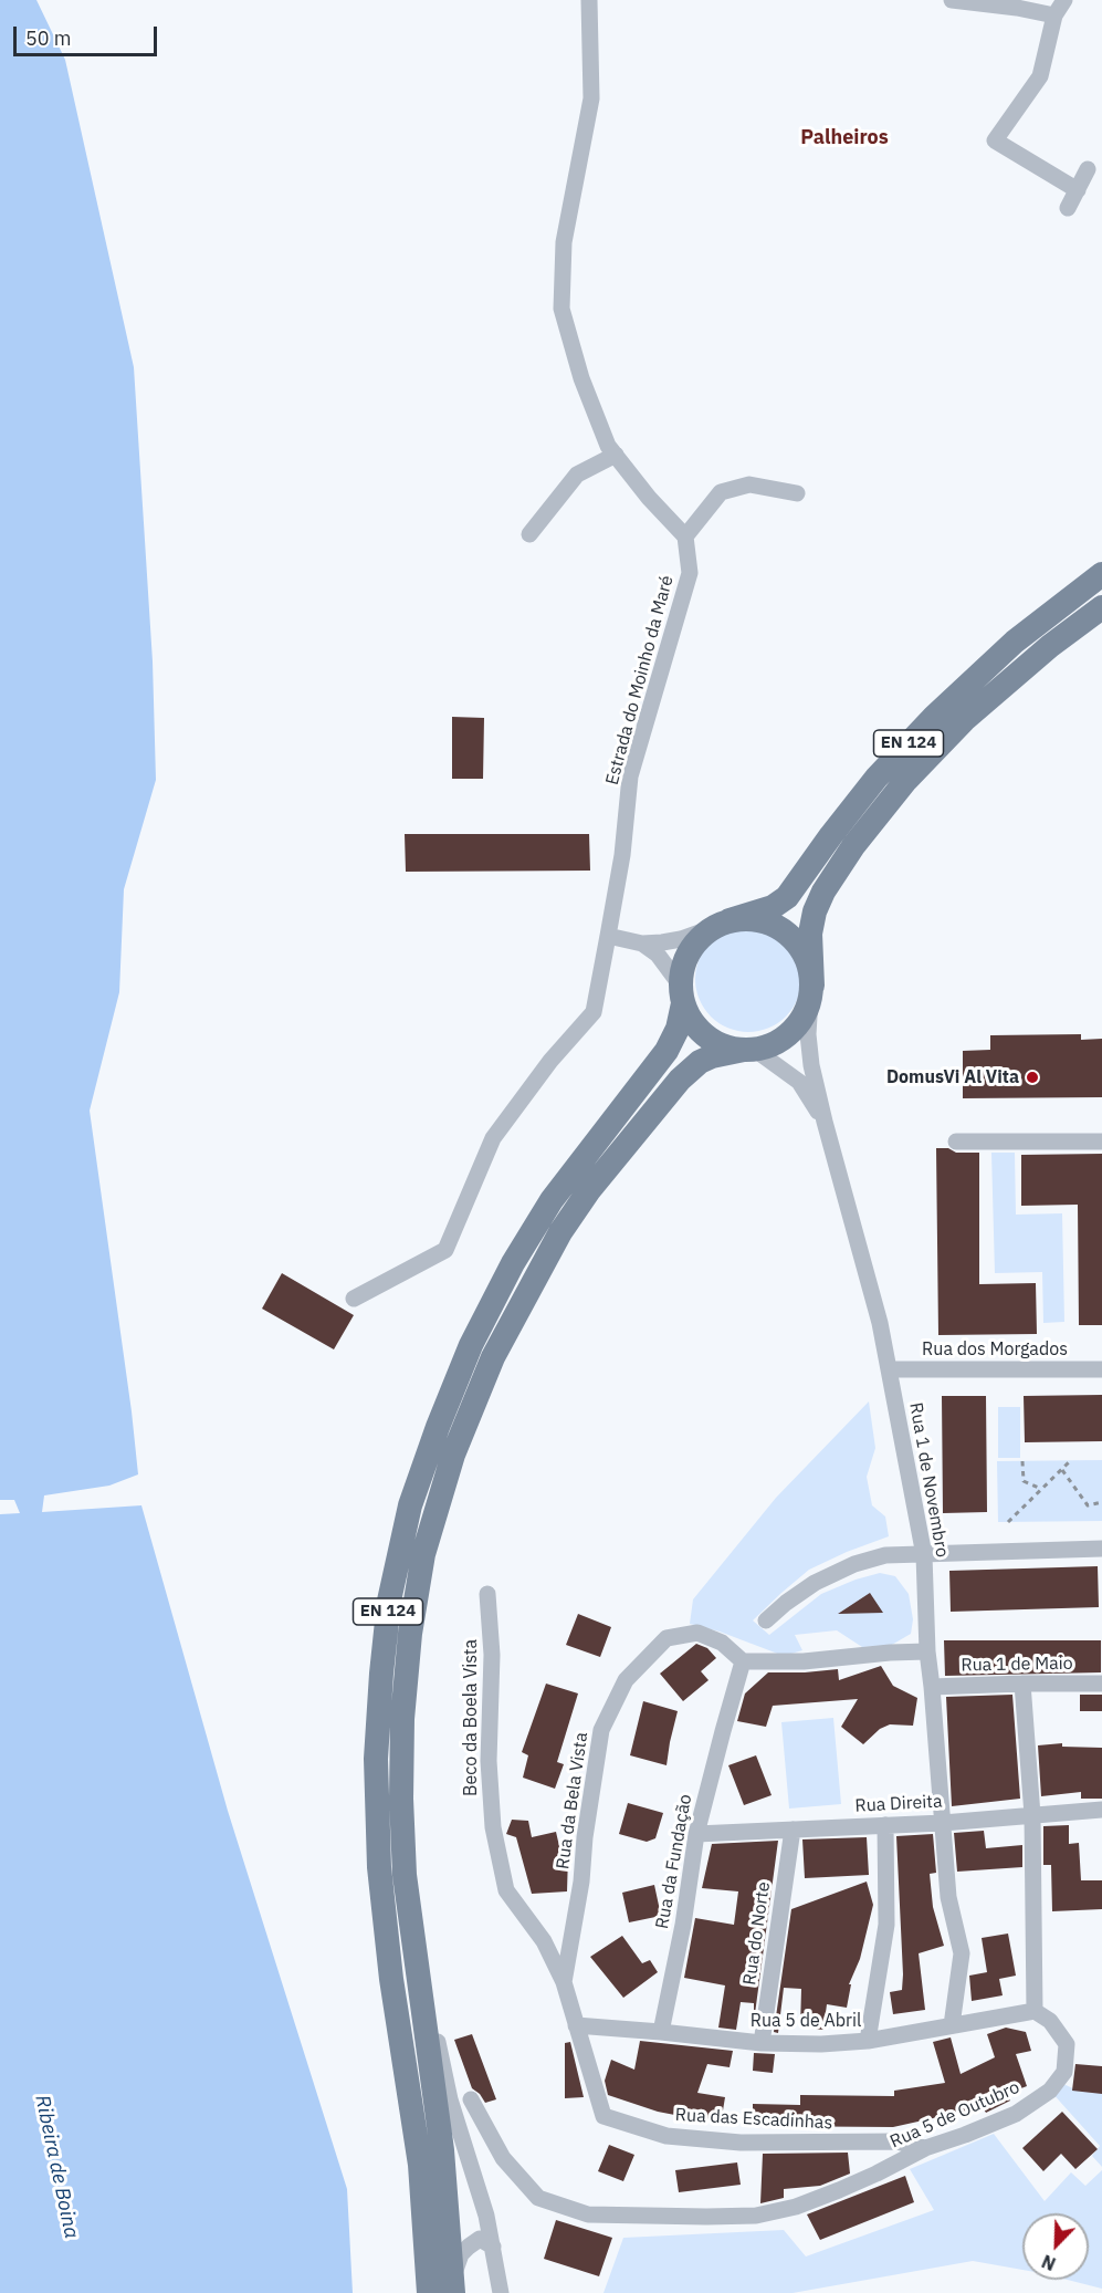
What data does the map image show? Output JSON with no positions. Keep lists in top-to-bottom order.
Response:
{
  "streets": {
    "main road": ["EN 124"],
    "street": [
      "Estrada do Moinho da Maré",
      "Rua dos Morgados",
      "Rua 1 de Novembro",
      "Rua 1 de Maio",
      "Beco da Boela Vista",
      "Rua da Bela Vista",
      "Rua Direita",
      "Rua da Fundação",
      "Rua do Norte",
      "Rua 5 de Abril",
      "Rua 5 de Outubro",
      "Rua das Escadinhas"
    ]
  },
  "crossings": [
    ["Rua dos Morgados", "Rua 1 de Novembro"],
    ["Rua 1 de Novembro", "Rua 1 de Maio"],
    ["Rua 1 de Novembro", "Rua Direita"],
    ["Rua 1 de Novembro", "Rua 5 de Abril"],
    ["Beco da Boela Vista", "Rua da Bela Vista"],
    ["Beco da Boela Vista", "Rua das Escadinhas"],
    ["Rua da Bela Vista", "Rua da Fundação"],
    ["Rua da Bela Vista", "Rua das Escadinhas"],
    ["Rua Direita", "Rua da Fundação"],
    ["Rua Direita", "Rua do Norte"],
    ["Rua da Fundação", "Rua 5 de Abril"],
    ["Rua do Norte", "Rua 5 de Abril"],
    ["Rua 5 de Abril", "Rua 5 de Outubro"],
    ["Rua 5 de Abril", "Rua das Escadinhas"],
    ["Rua 5 de Outubro", "Rua das Escadinhas"]
  ],
  "districts": ["Palheiros"],
  "water": ["Ribeira de Boina"],
  "places": ["DomusVi Al Vita"],
  "scale_bar": "50 m",
  "north": "bottom left"
}
